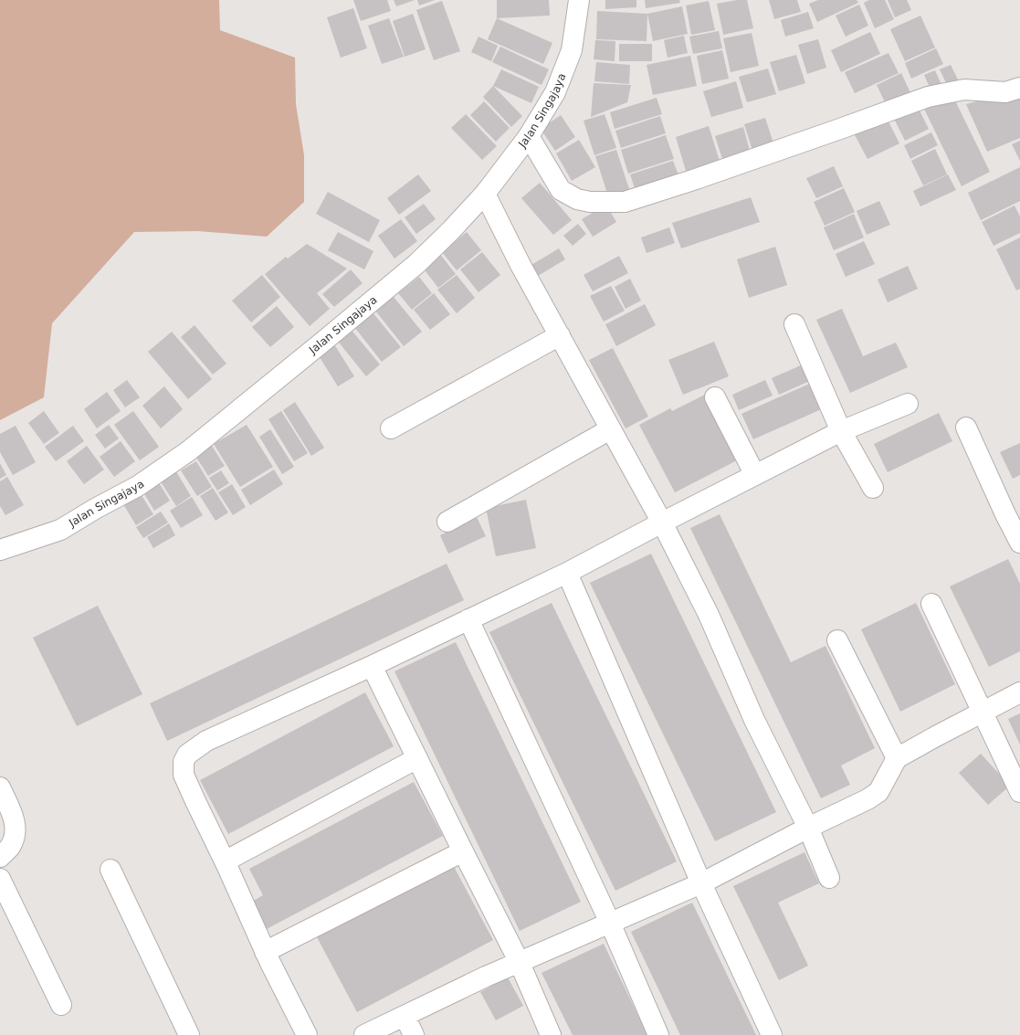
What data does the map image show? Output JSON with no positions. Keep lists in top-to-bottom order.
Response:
{
  "streets": {
    "street": ["Jalan Singajaya"]
  }
}
